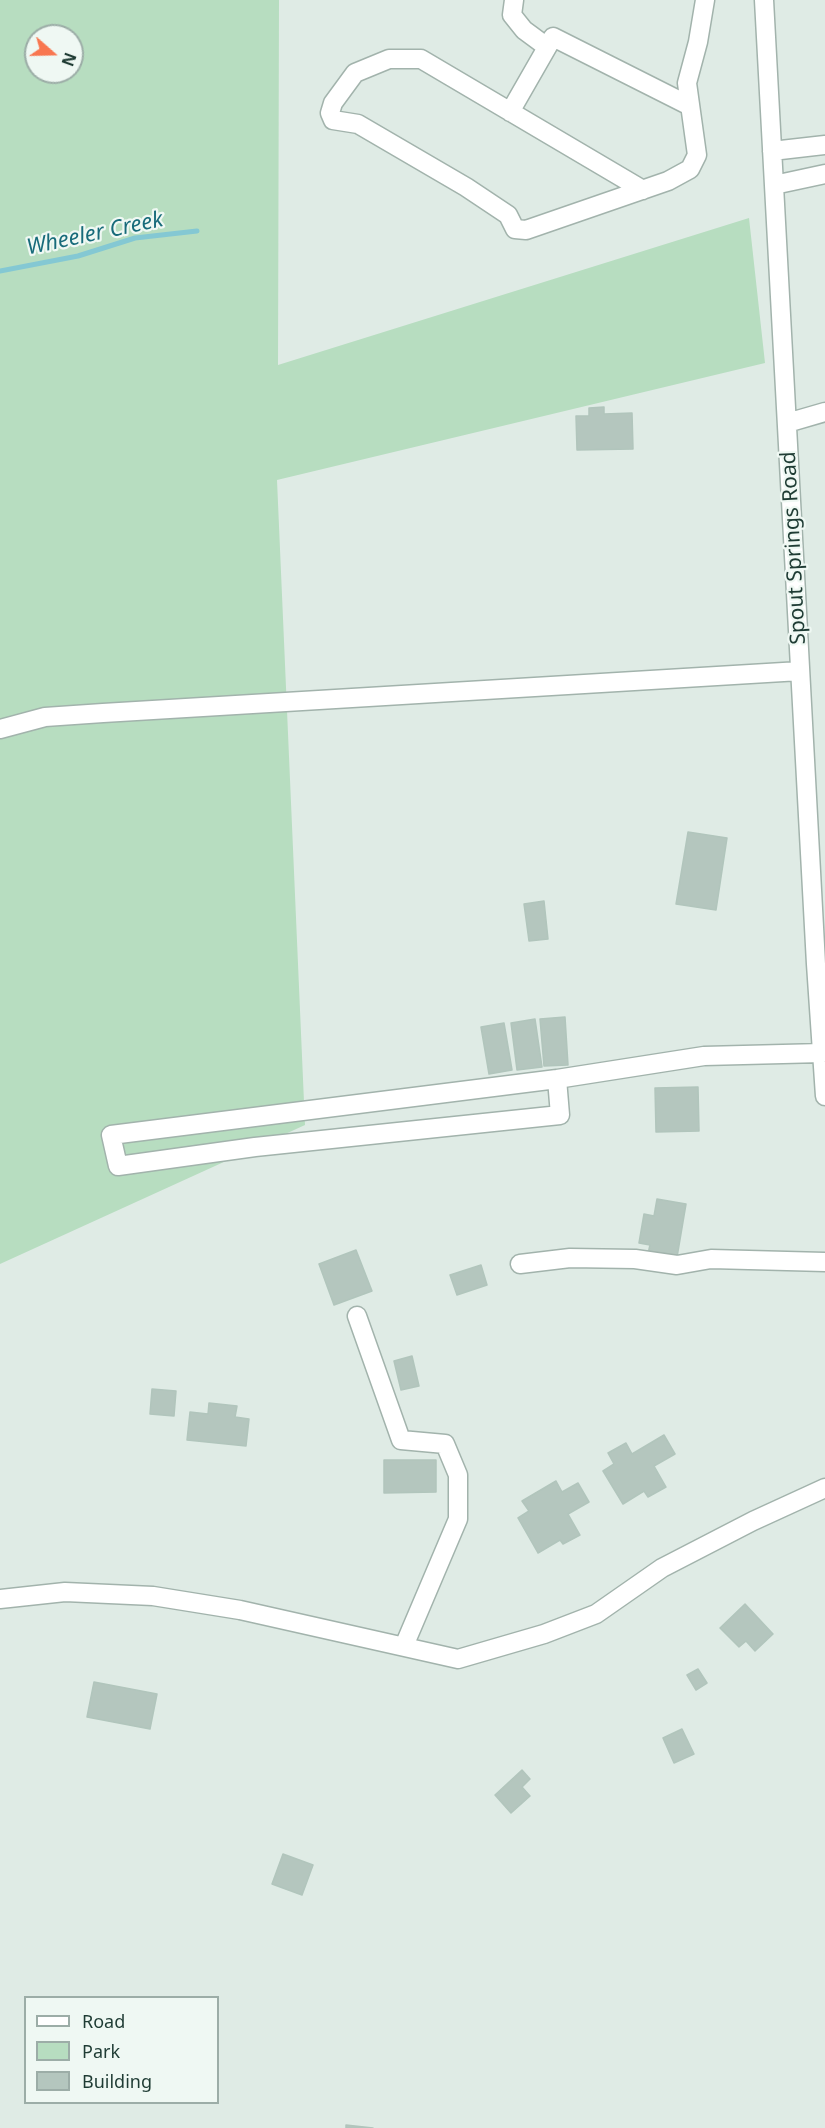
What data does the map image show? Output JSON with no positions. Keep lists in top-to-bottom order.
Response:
{
  "streets": {
    "street": ["Spout Springs Road"]
  },
  "water": ["Wheeler Creek"],
  "legend": ["Road", "Park", "Building"],
  "north": "right"
}
